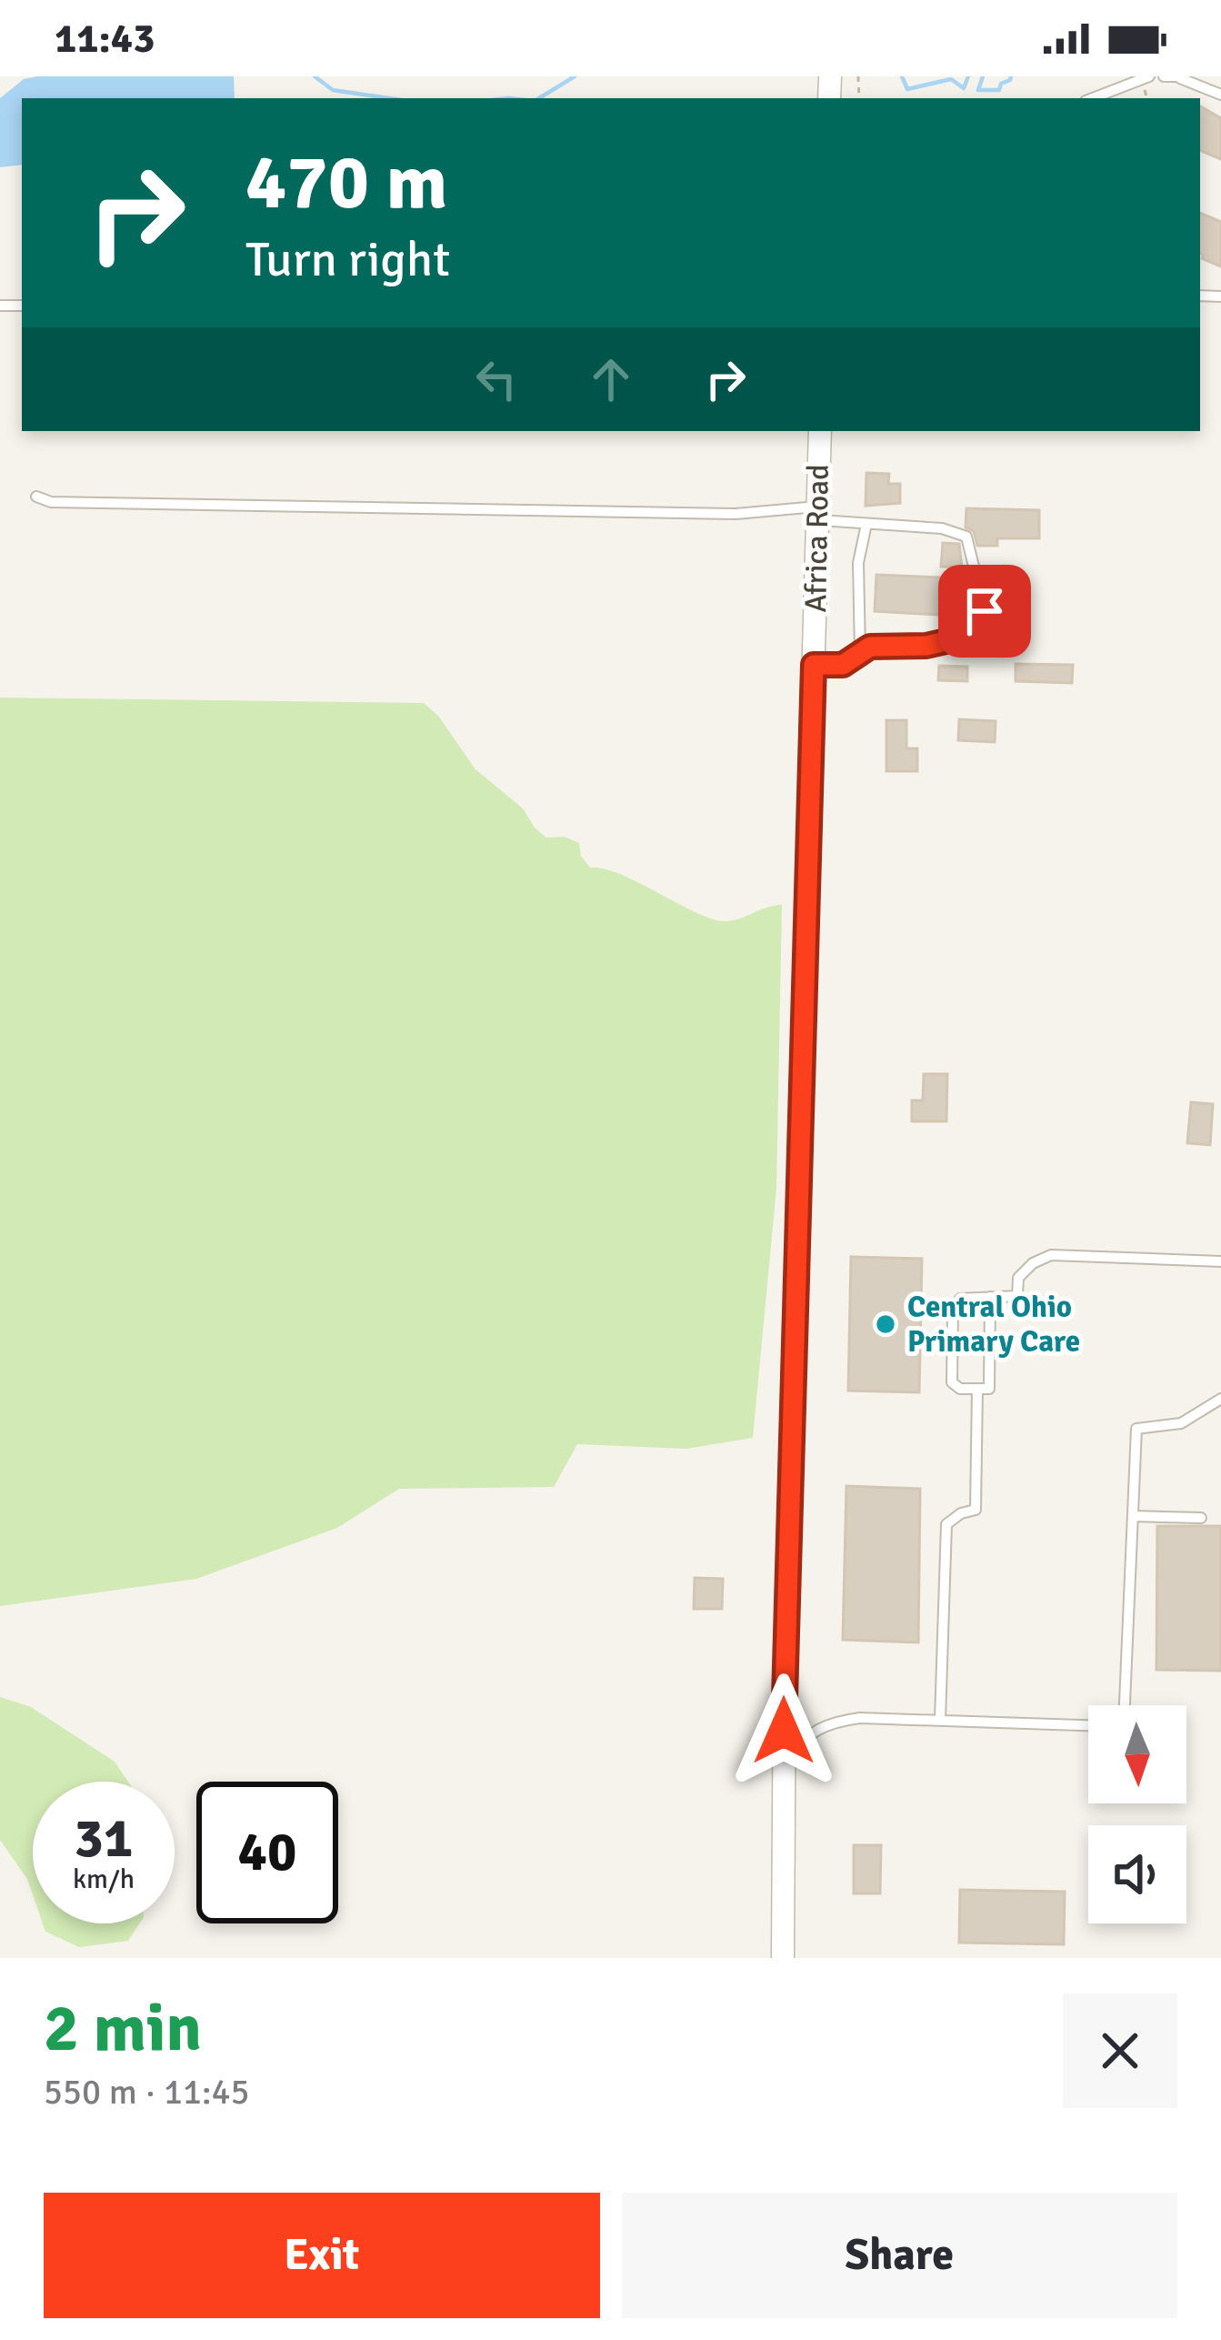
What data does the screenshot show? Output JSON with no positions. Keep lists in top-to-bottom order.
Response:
{
  "streets": {
    "street": ["Africa Road"]
  },
  "places": ["Central Ohio Primary Care"],
  "north": "bottom",
  "page": {
    "status": "11:43",
    "turn": ["470 m", "Turn right"],
    "speed": "31 km/h",
    "limit": "40",
    "heading": ["2 min", "550 m · 11:45"],
    "buttons": ["Exit", "Share"]
  }
}
